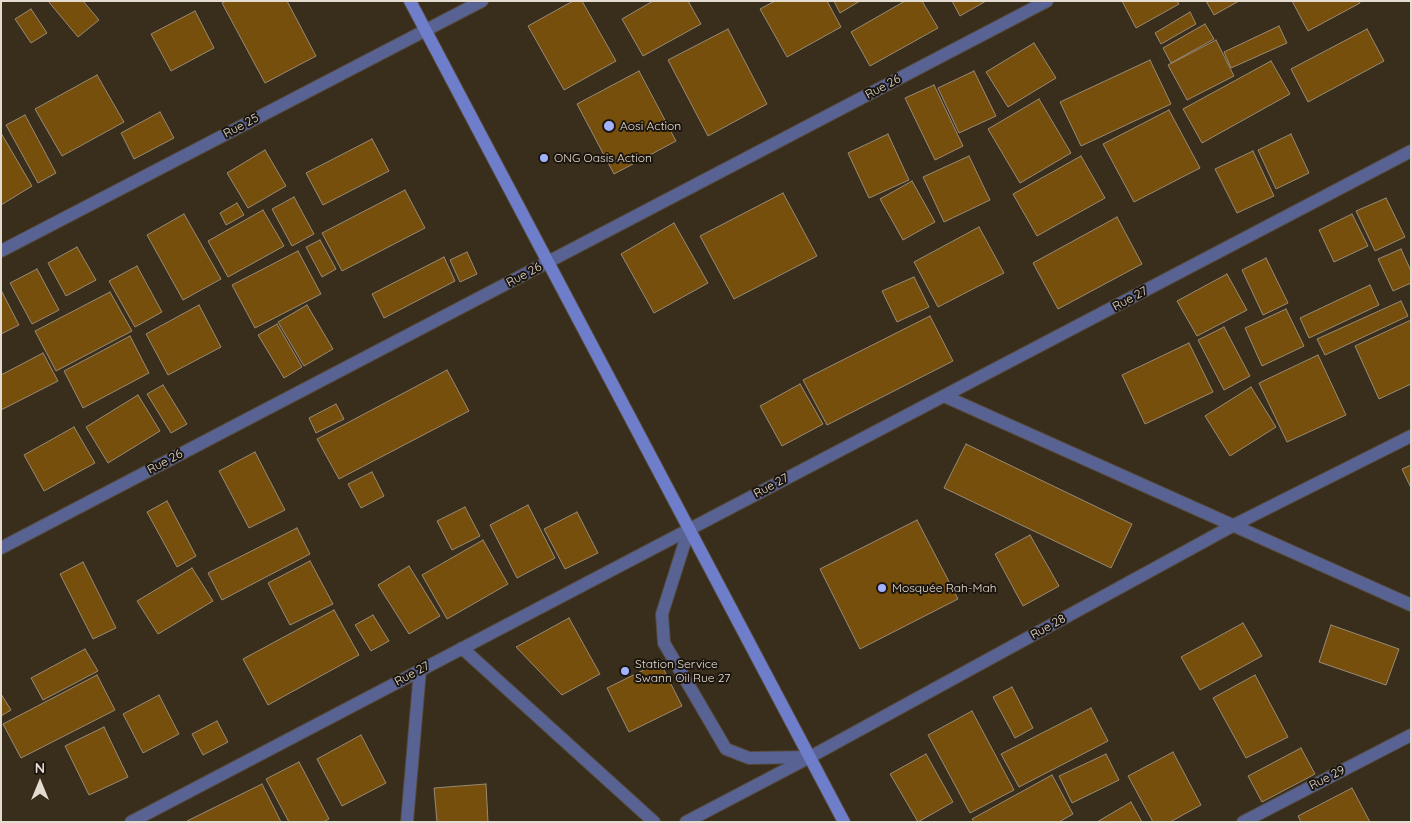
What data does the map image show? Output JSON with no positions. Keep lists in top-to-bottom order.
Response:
{
  "streets": {
    "street": [
      "Rue 26",
      "Rue 25",
      "Rue 27",
      "Rue 28",
      "Rue 29"
    ]
  },
  "places": [
    "Aosi Action",
    "ONG Oasis Action",
    "Mosquée Rah-Mah",
    "Station Service Swann Oil Rue 27"
  ],
  "north": "top"
}
